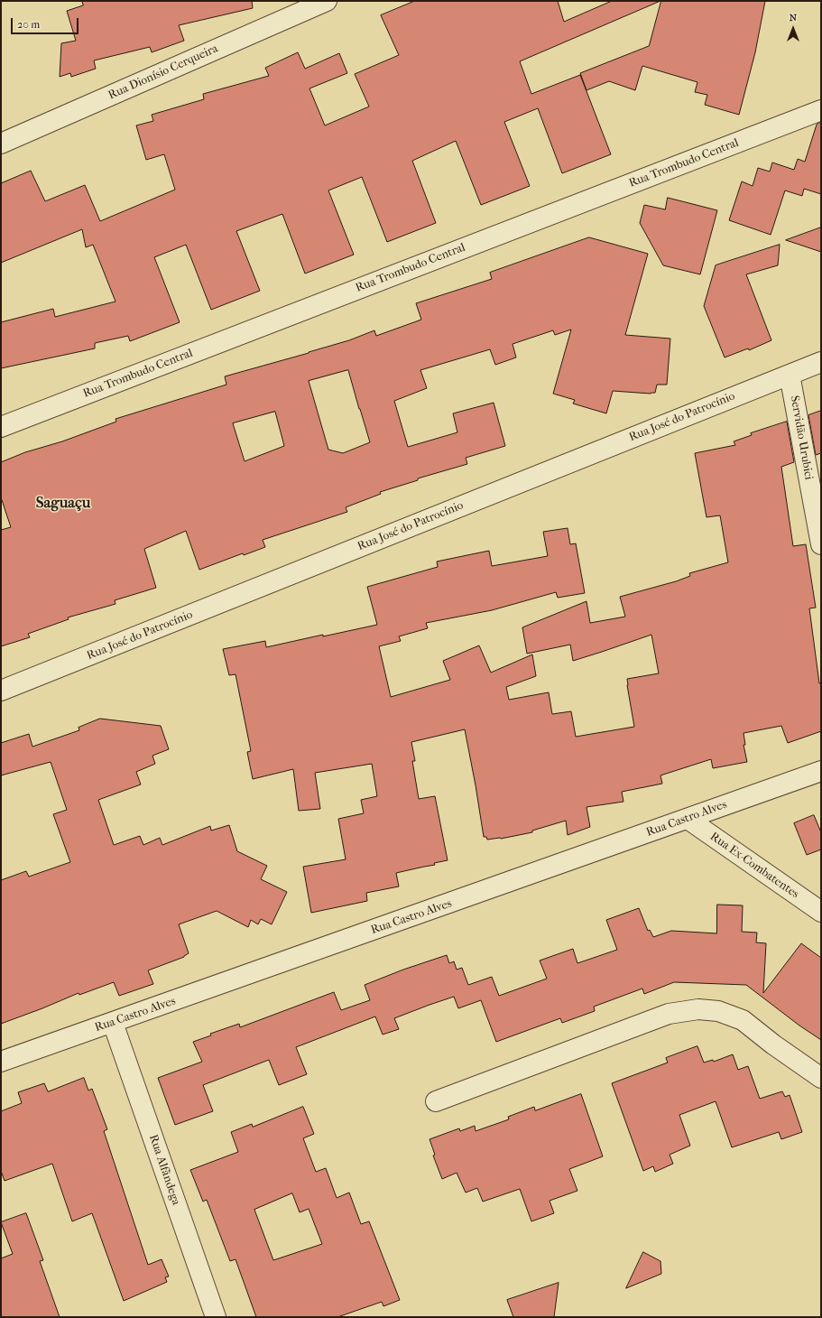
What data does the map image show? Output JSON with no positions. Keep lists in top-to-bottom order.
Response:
{
  "streets": {
    "street": [
      "Rua Dionísio Cerqueira",
      "Rua Trombudo Central",
      "Rua José do Patrocínio",
      "Servidão Urubici",
      "Rua Castro Alves",
      "Rua Ex-Combatentes",
      "Rua Alfândega"
    ]
  },
  "crossings": [
    ["Rua José do Patrocínio", "Servidão Urubici"],
    ["Rua Castro Alves", "Rua Ex-Combatentes"],
    ["Rua Castro Alves", "Rua Alfândega"]
  ],
  "districts": ["Saguaçu"],
  "scale_bar": "20 m",
  "north": "top"
}
